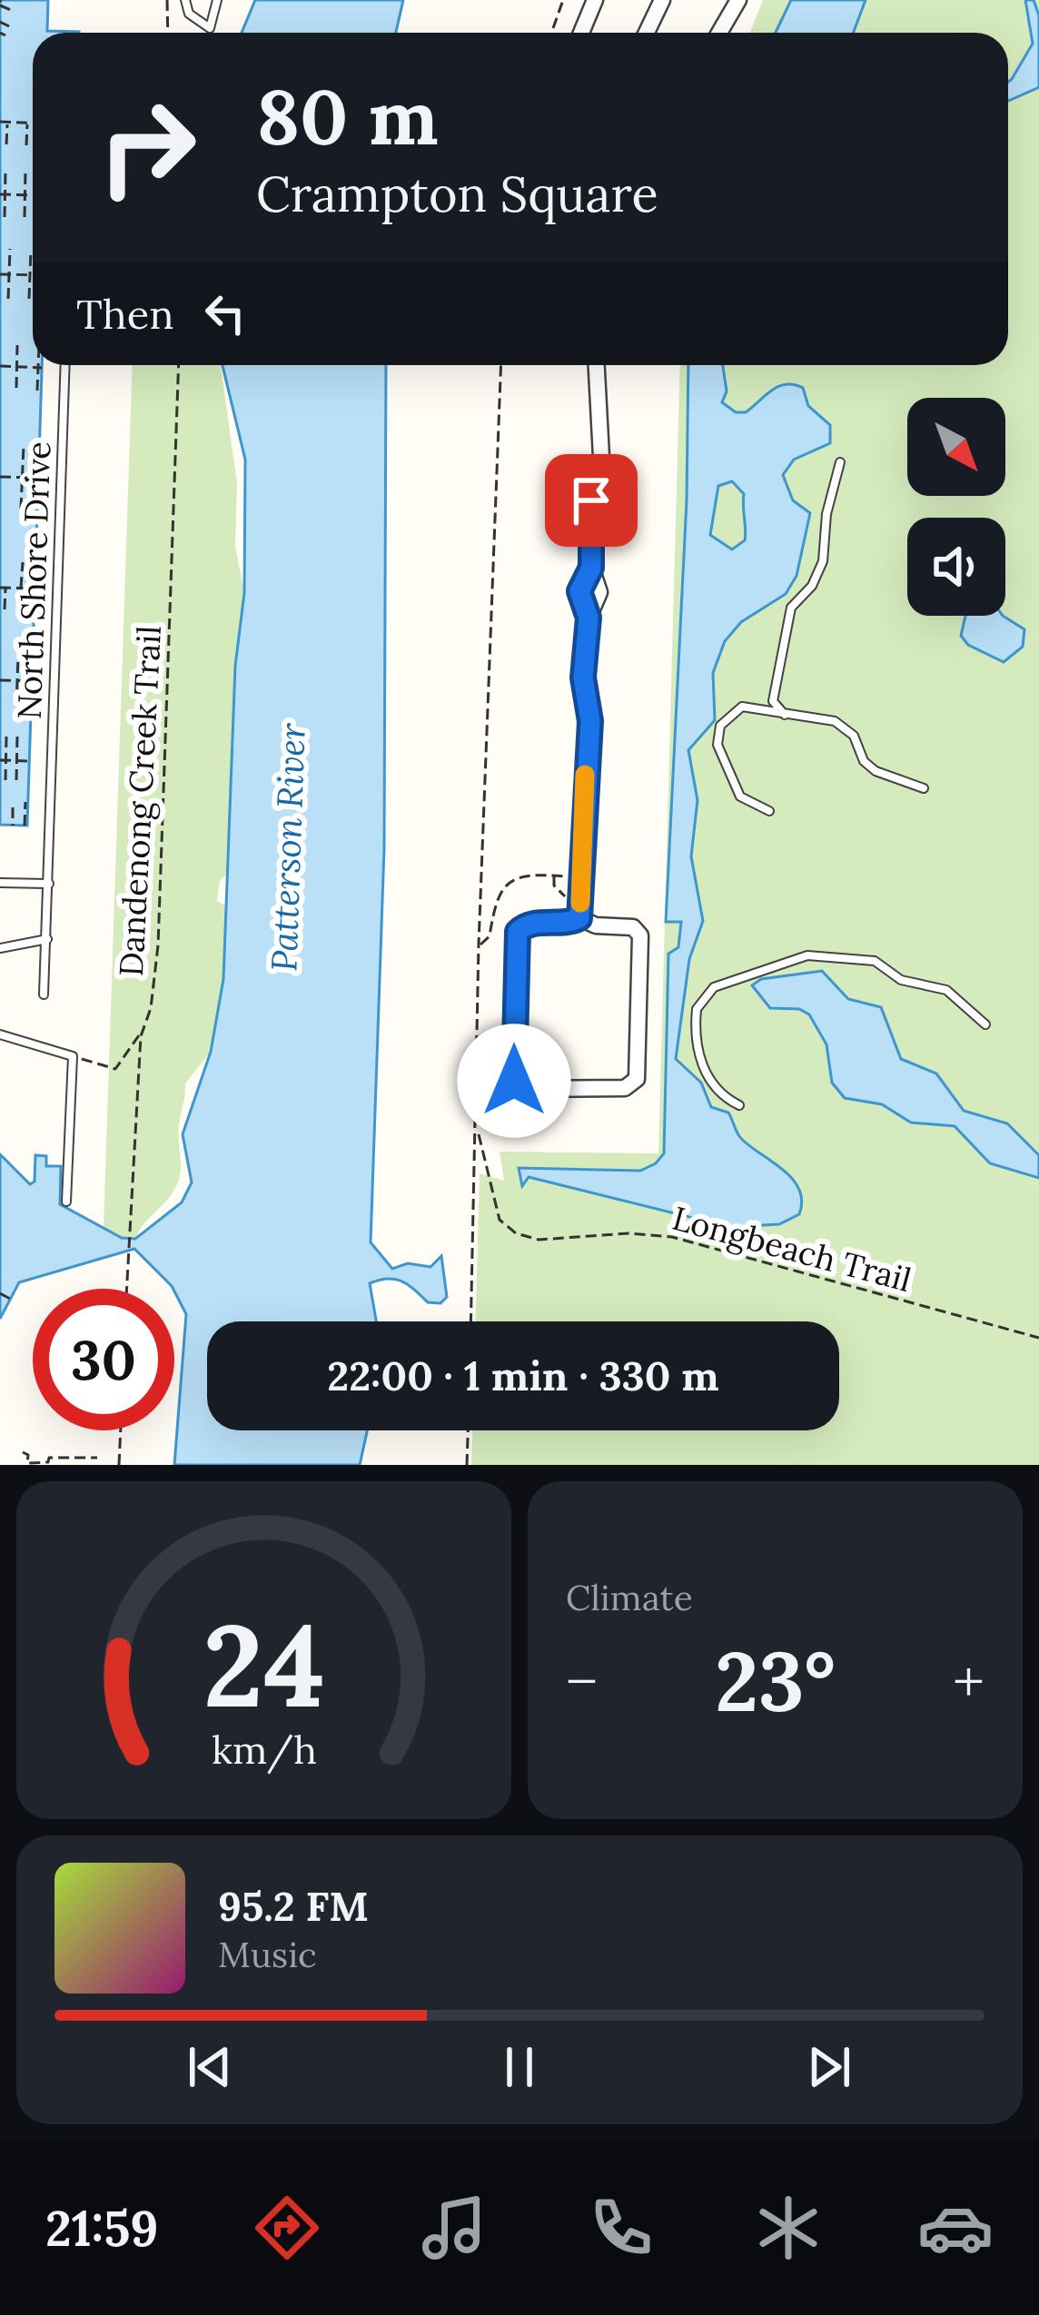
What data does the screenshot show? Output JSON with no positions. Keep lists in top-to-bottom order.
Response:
{
  "streets": {
    "lane": ["North Shore Drive"],
    "path": ["Dandenong Creek Trail", "Longbeach Trail"]
  },
  "water": ["Patterson River"],
  "north": "bottom right",
  "page": {
    "turn": ["80 m", "Crampton Square"],
    "then": "Then",
    "limit": "30",
    "trip": "22:00 · 1 min · 330 m",
    "tile": "Climate",
    "heat": ["−", "23°", "+"],
    "song": ["95.2 FM", "Music"],
    "tabs": "21:59",
    "gauge": ["24", "km/h"]
  }
}
